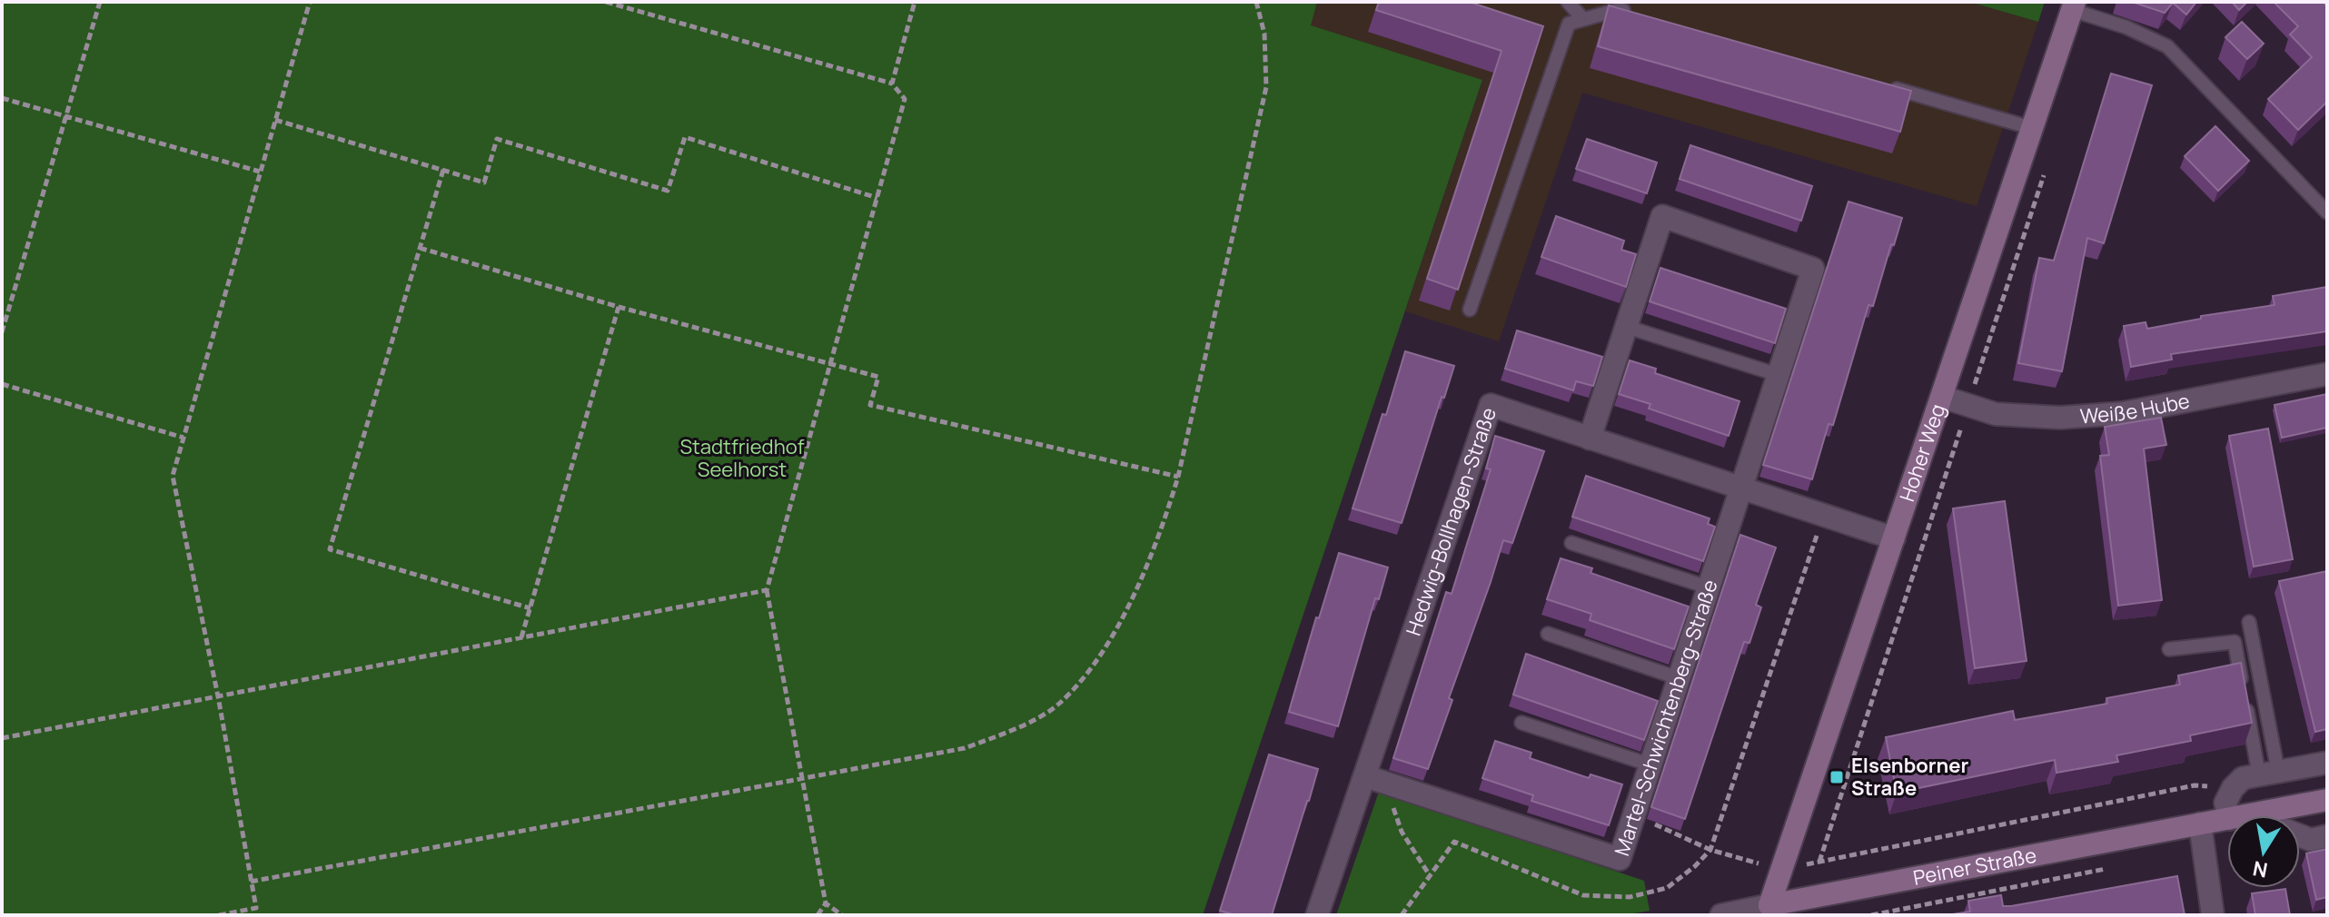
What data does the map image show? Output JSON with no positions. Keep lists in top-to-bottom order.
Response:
{
  "streets": {
    "street": [
      "Weiße Hube",
      "Hoher Weg",
      "Hedwig-Bollhagen-Straße",
      "Martel-Schwichtenberg-Straße",
      "Peiner Straße"
    ]
  },
  "crossings": [
    ["Weiße Hube", "Hoher Weg"],
    ["Hoher Weg", "Hedwig-Bollhagen-Straße"],
    ["Hoher Weg", "Peiner Straße"],
    ["Hedwig-Bollhagen-Straße", "Martel-Schwichtenberg-Straße"]
  ],
  "parks": ["Stadtfriedhof Seelhorst"],
  "places": {
    "transit": ["Elsenborner Straße"]
  },
  "north": "bottom"
}
